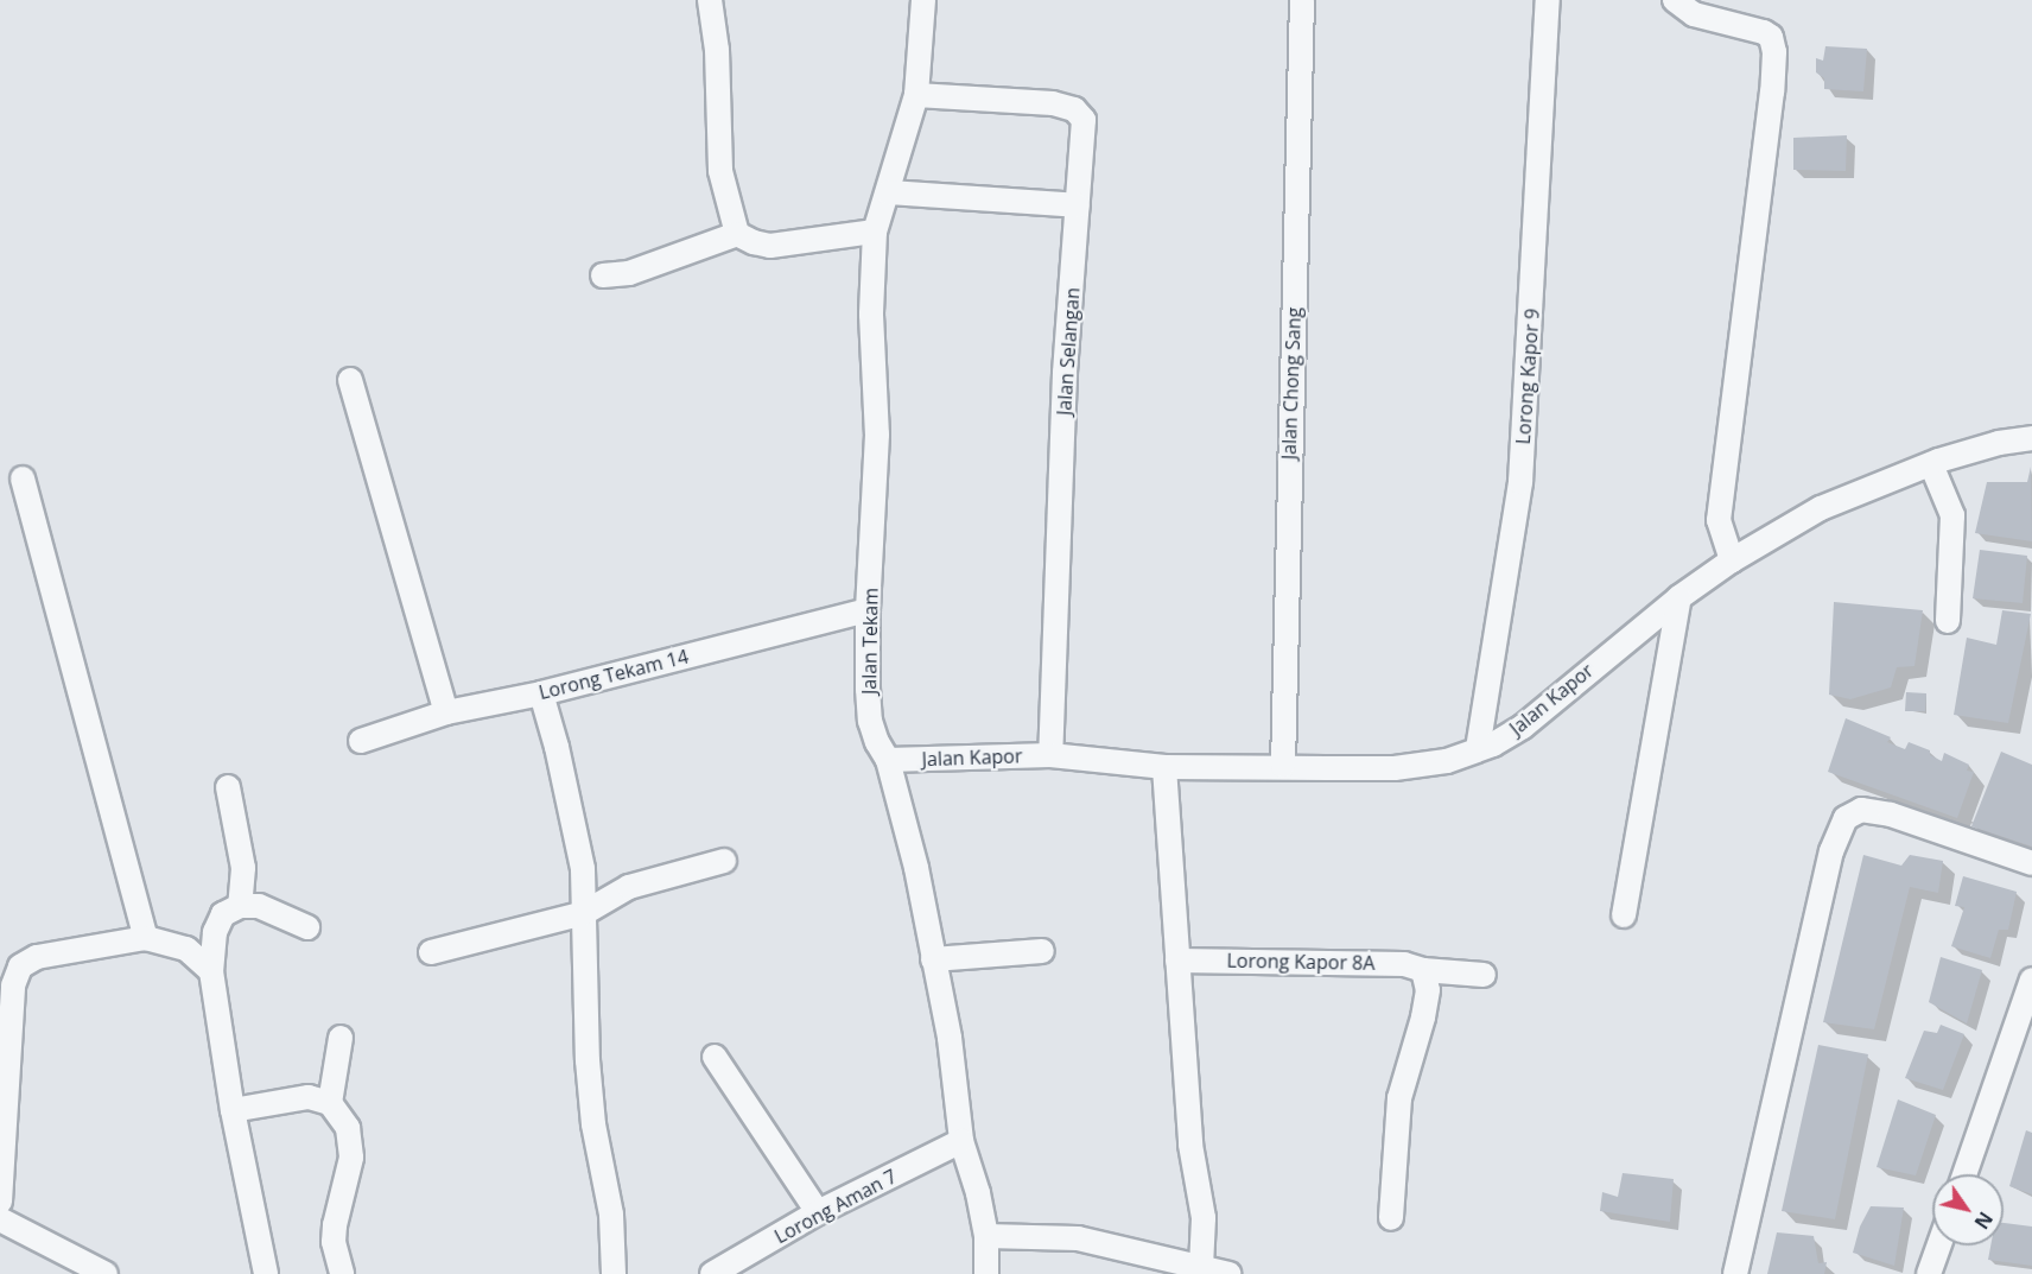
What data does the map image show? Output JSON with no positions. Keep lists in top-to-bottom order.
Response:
{
  "streets": {
    "street": [
      "Jalan Selangan",
      "Lorong Kapor 9",
      "Jalan Chong Sang",
      "Jalan Tekam",
      "Lorong Tekam 14",
      "Jalan Kapor",
      "Lorong Kapor 8A",
      "Lorong Aman 7"
    ]
  },
  "crossings": [
    ["Jalan Selangan", "Jalan Tekam"],
    ["Jalan Selangan", "Jalan Kapor"],
    ["Lorong Kapor 9", "Jalan Kapor"],
    ["Jalan Chong Sang", "Jalan Kapor"],
    ["Jalan Tekam", "Lorong Tekam 14"],
    ["Jalan Tekam", "Jalan Kapor"],
    ["Jalan Tekam", "Lorong Aman 7"]
  ],
  "north": "bottom right"
}
